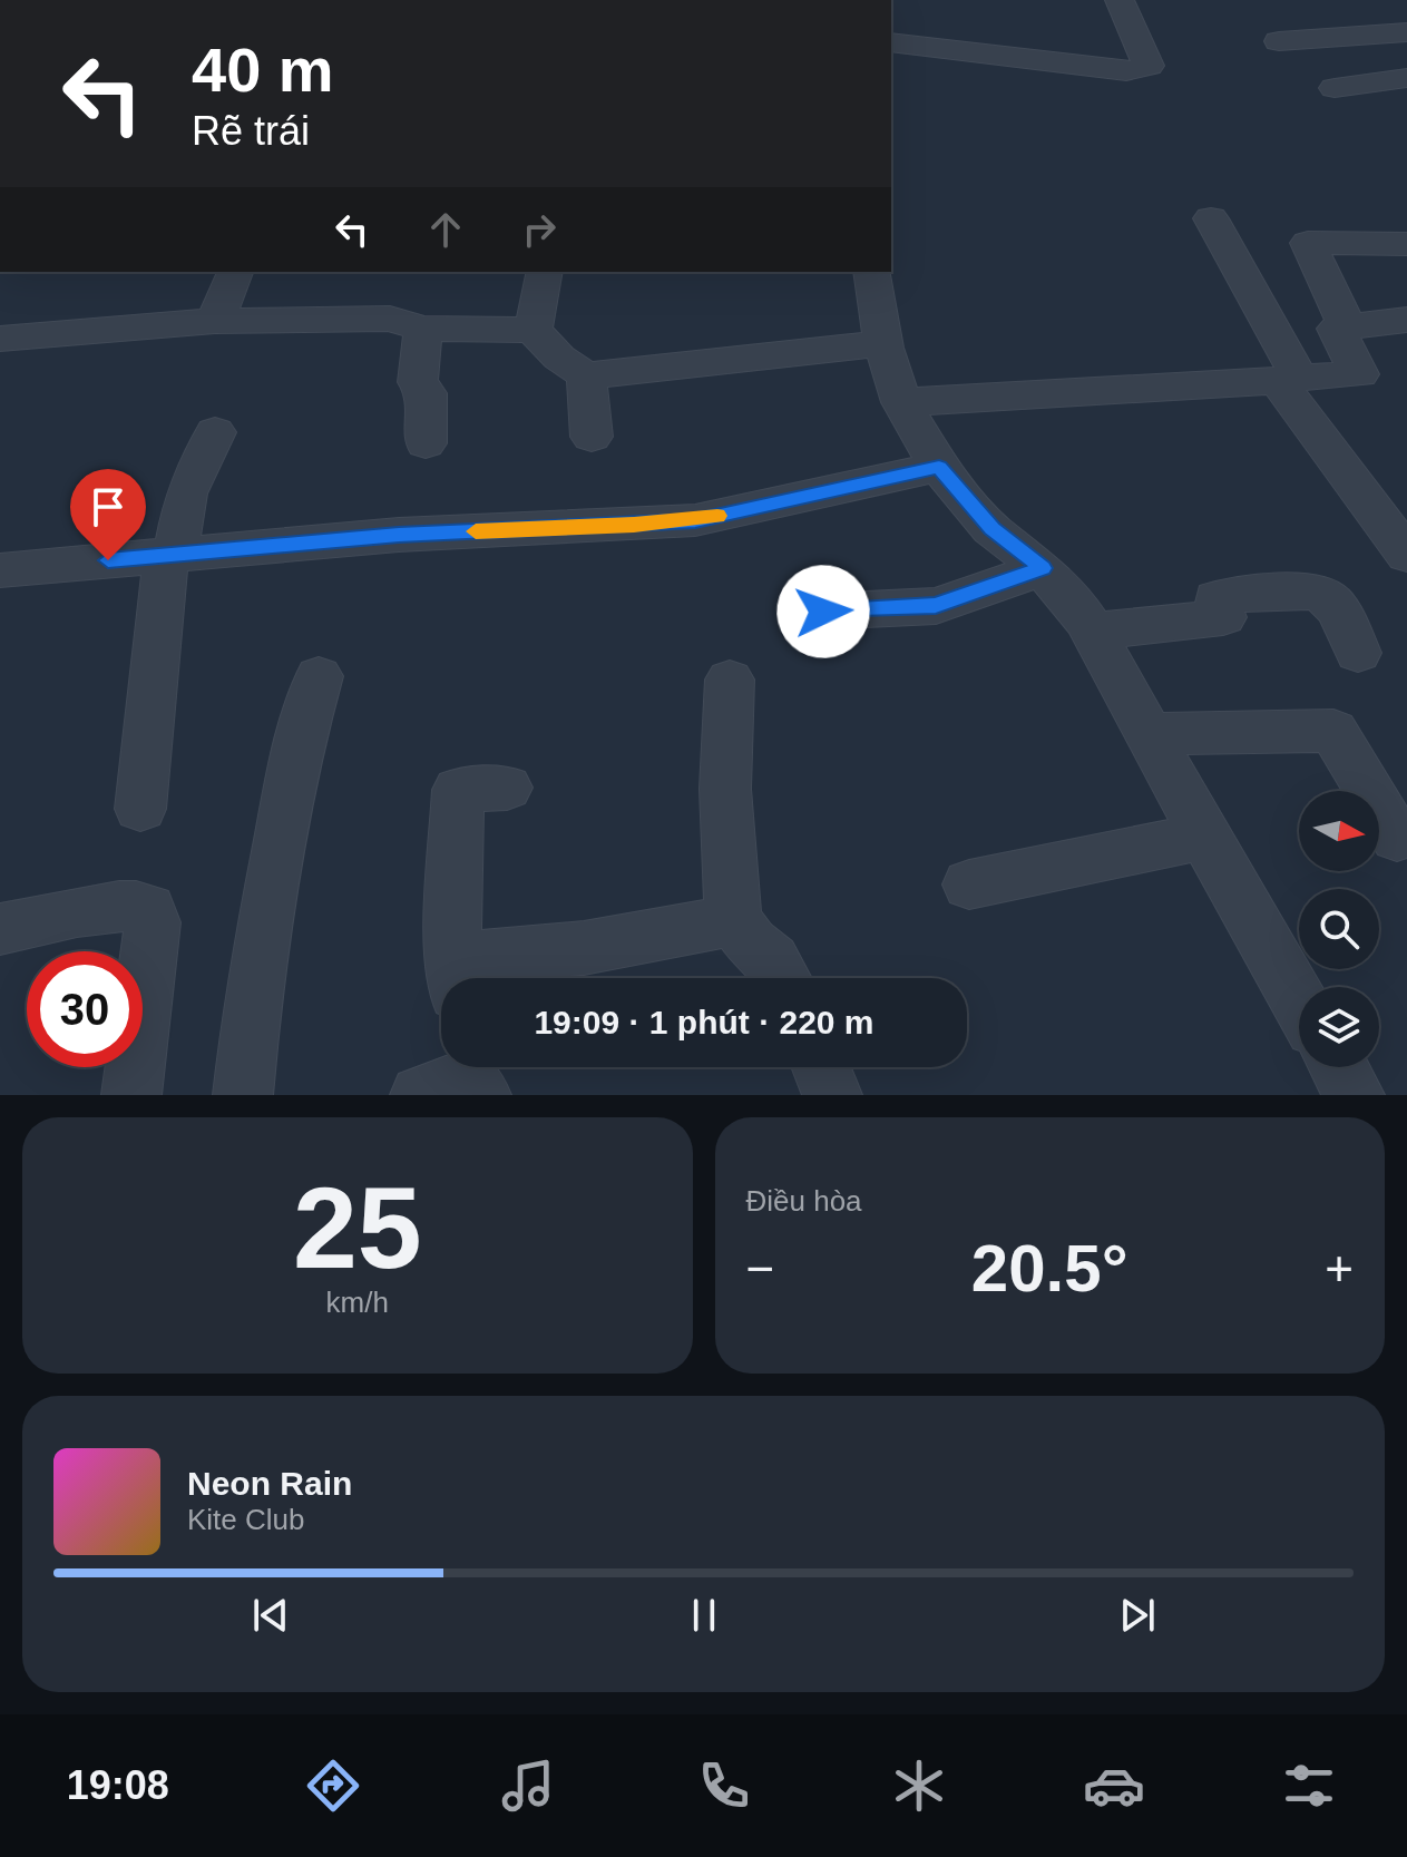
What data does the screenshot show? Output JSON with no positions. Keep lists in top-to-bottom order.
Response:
{
  "north": "right",
  "page": {
    "turn": ["40 m", "Rẽ trái"],
    "limit": "30",
    "trip": "19:09 · 1 phút · 220 m",
    "tile": [
      ["25", "km/h"],
      "Điều hòa"
    ],
    "heat": ["−", "20.5°", "+"],
    "song": ["Neon Rain", "Kite Club"],
    "tabs": "19:08"
  }
}
